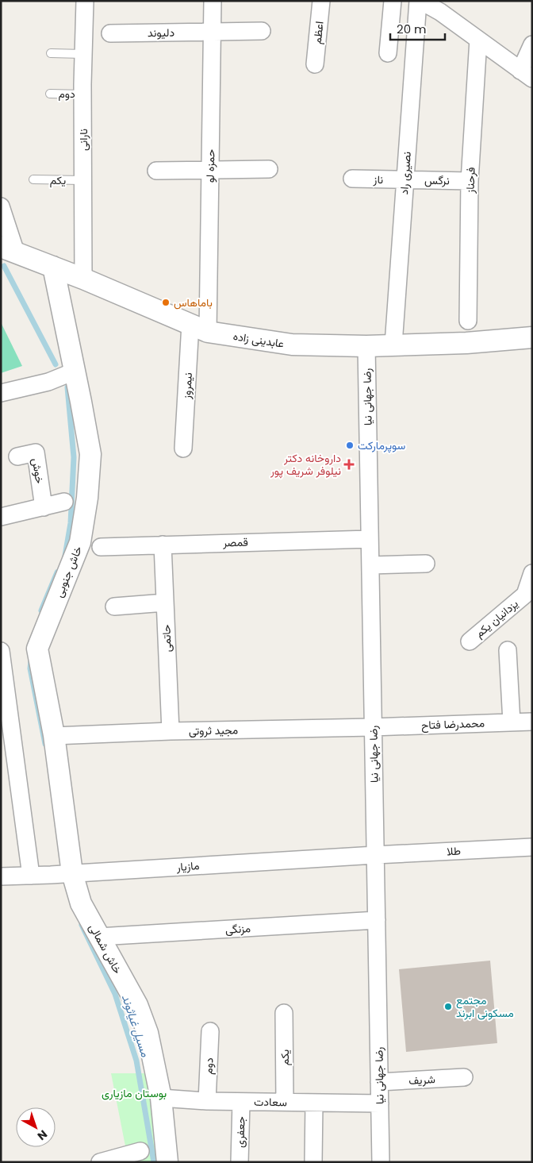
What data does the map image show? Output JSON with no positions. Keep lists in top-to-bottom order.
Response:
{
  "streets": {
    "street": [
      "دلیوند",
      "اعظم",
      "دوم",
      "نارانی",
      "حمزه لو",
      "نصیری راد",
      "ناز",
      "یکم",
      "نرگس",
      "فرحناز",
      "عابدینی زاده",
      "نیمروز",
      "رضا جهانی نیا",
      "خوش",
      "قمصر",
      "خاش جنوبی",
      "یزدانیان یکم",
      "حاتمی",
      "محمدرضا فتاح",
      "مجید ثروتی",
      "طلا",
      "مازیار",
      "مزنگی",
      "خاش شمالی",
      "شریف",
      "سعادت",
      "جعفری"
    ]
  },
  "crossings": [
    ["دلیوند", "حمزه لو"],
    ["دوم", "نارانی"],
    ["دوم", "سعادت"],
    ["نارانی", "یکم"],
    ["نارانی", "عابدینی زاده"],
    ["حمزه لو", "عابدینی زاده"],
    ["حمزه لو", "نیمروز"],
    ["نصیری راد", "ناز"],
    ["نصیری راد", "نرگس"],
    ["نصیری راد", "عابدینی زاده"],
    ["ناز", "نرگس"],
    ["یکم", "سعادت"],
    ["نرگس", "فرحناز"],
    ["عابدینی زاده", "نیمروز"],
    ["عابدینی زاده", "رضا جهانی نیا"],
    ["عابدینی زاده", "خاش جنوبی"],
    ["رضا جهانی نیا", "قمصر"],
    ["رضا جهانی نیا", "محمدرضا فتاح"],
    ["رضا جهانی نیا", "مجید ثروتی"],
    ["رضا جهانی نیا", "طلا"],
    ["رضا جهانی نیا", "مازیار"],
    ["رضا جهانی نیا", "مزنگی"],
    ["رضا جهانی نیا", "شریف"],
    ["رضا جهانی نیا", "سعادت"],
    ["قمصر", "حاتمی"],
    ["خاش جنوبی", "مجید ثروتی"],
    ["خاش جنوبی", "مازیار"],
    ["خاش جنوبی", "خاش شمالی"],
    ["حاتمی", "مجید ثروتی"],
    ["محمدرضا فتاح", "مجید ثروتی"],
    ["طلا", "مازیار"],
    ["مازیار", "خاش شمالی"],
    ["مزنگی", "خاش شمالی"],
    ["خاش شمالی", "سعادت"],
    ["سعادت", "جعفری"]
  ],
  "water": ["مسیل غیاثوند"],
  "parks": ["بوستان مازیاری"],
  "places": {
    "other": ["باماهاس", "سوپرمارکت", "مجتمع مسکونی ابرند"],
    "health": ["داروخانه دکتر نیلوفر شریف پور"]
  },
  "scale_bar": "20 m",
  "north": "bottom right"
}
